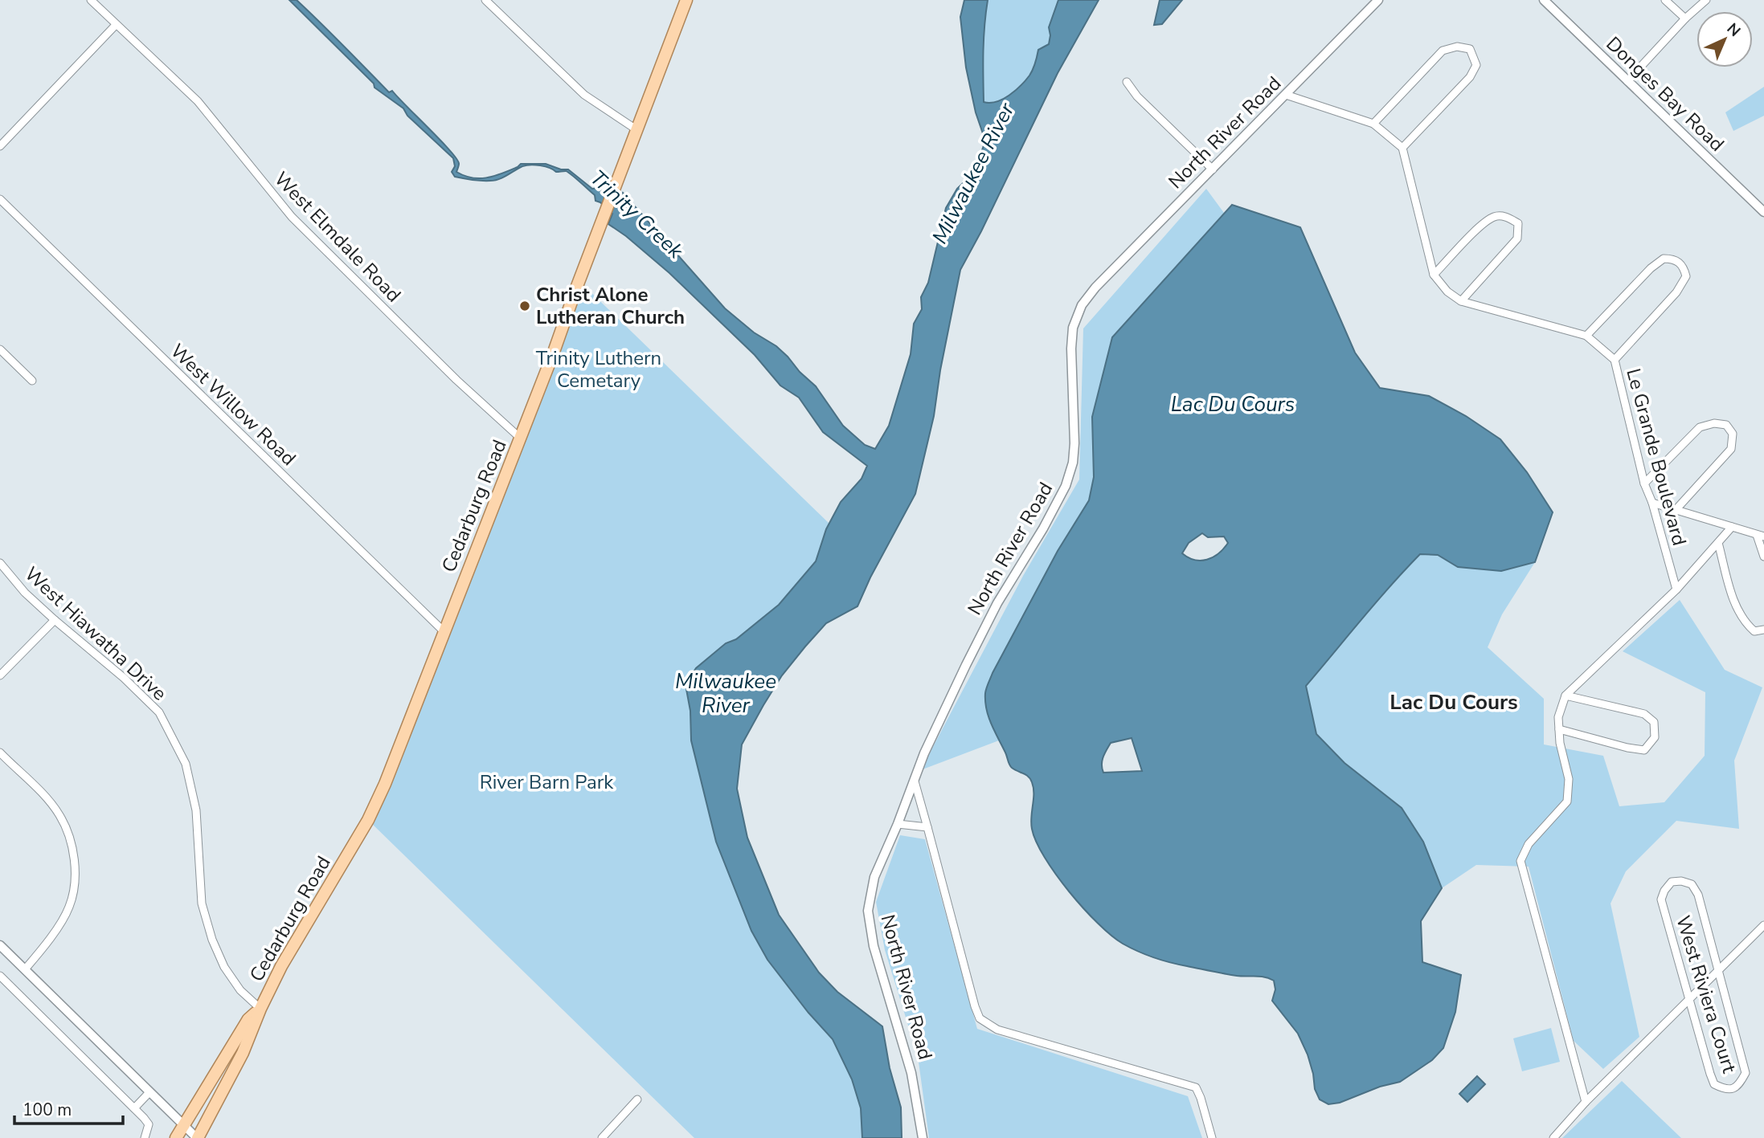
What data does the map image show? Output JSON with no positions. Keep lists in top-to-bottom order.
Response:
{
  "streets": {
    "main road": ["Cedarburg Road"],
    "street": [
      "Donges Bay Road",
      "North River Road",
      "West Elmdale Road",
      "West Willow Road",
      "Le Grande Boulevard",
      "West Hiawatha Drive",
      "West Riviera Court"
    ]
  },
  "crossings": [
    ["West Elmdale Road", "Cedarburg Road"],
    ["West Willow Road", "Cedarburg Road"],
    ["Cedarburg Road", "West Hiawatha Drive"]
  ],
  "districts": ["Lac Du Cours"],
  "water": ["Milwaukee River", "Trinity Creek", "Lac Du Cours"],
  "parks": ["Trinity Luthern Cemetary", "River Barn Park"],
  "places": ["Christ Alone Lutheran Church"],
  "scale_bar": "100 m",
  "north": "top right"
}
